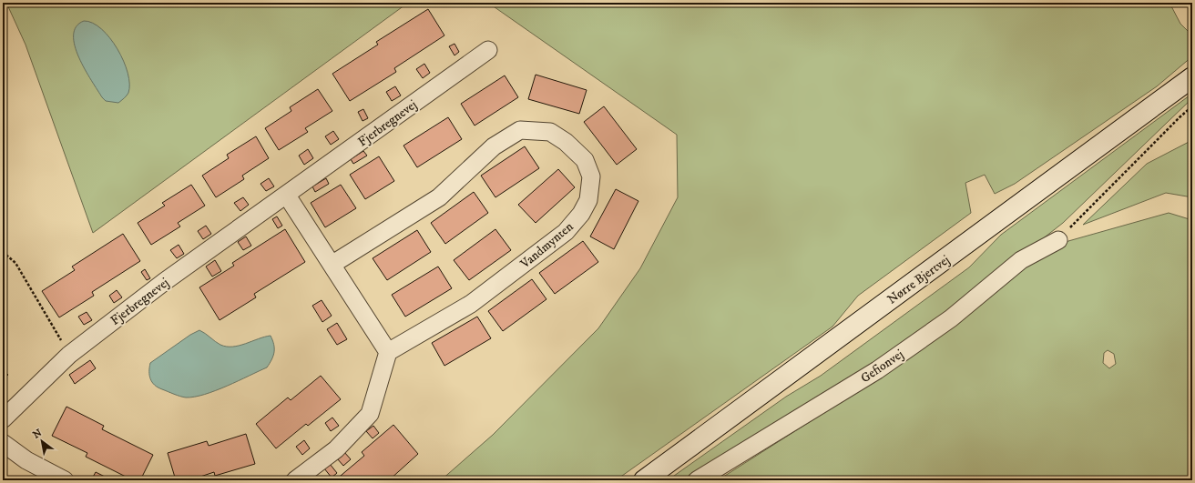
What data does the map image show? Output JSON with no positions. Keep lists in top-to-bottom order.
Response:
{
  "streets": {
    "main road": ["Nørre Bjertvej"],
    "street": ["Fjerbregnevej", "Vandmynten", "Gefionvej"]
  },
  "north": "top left"
}
